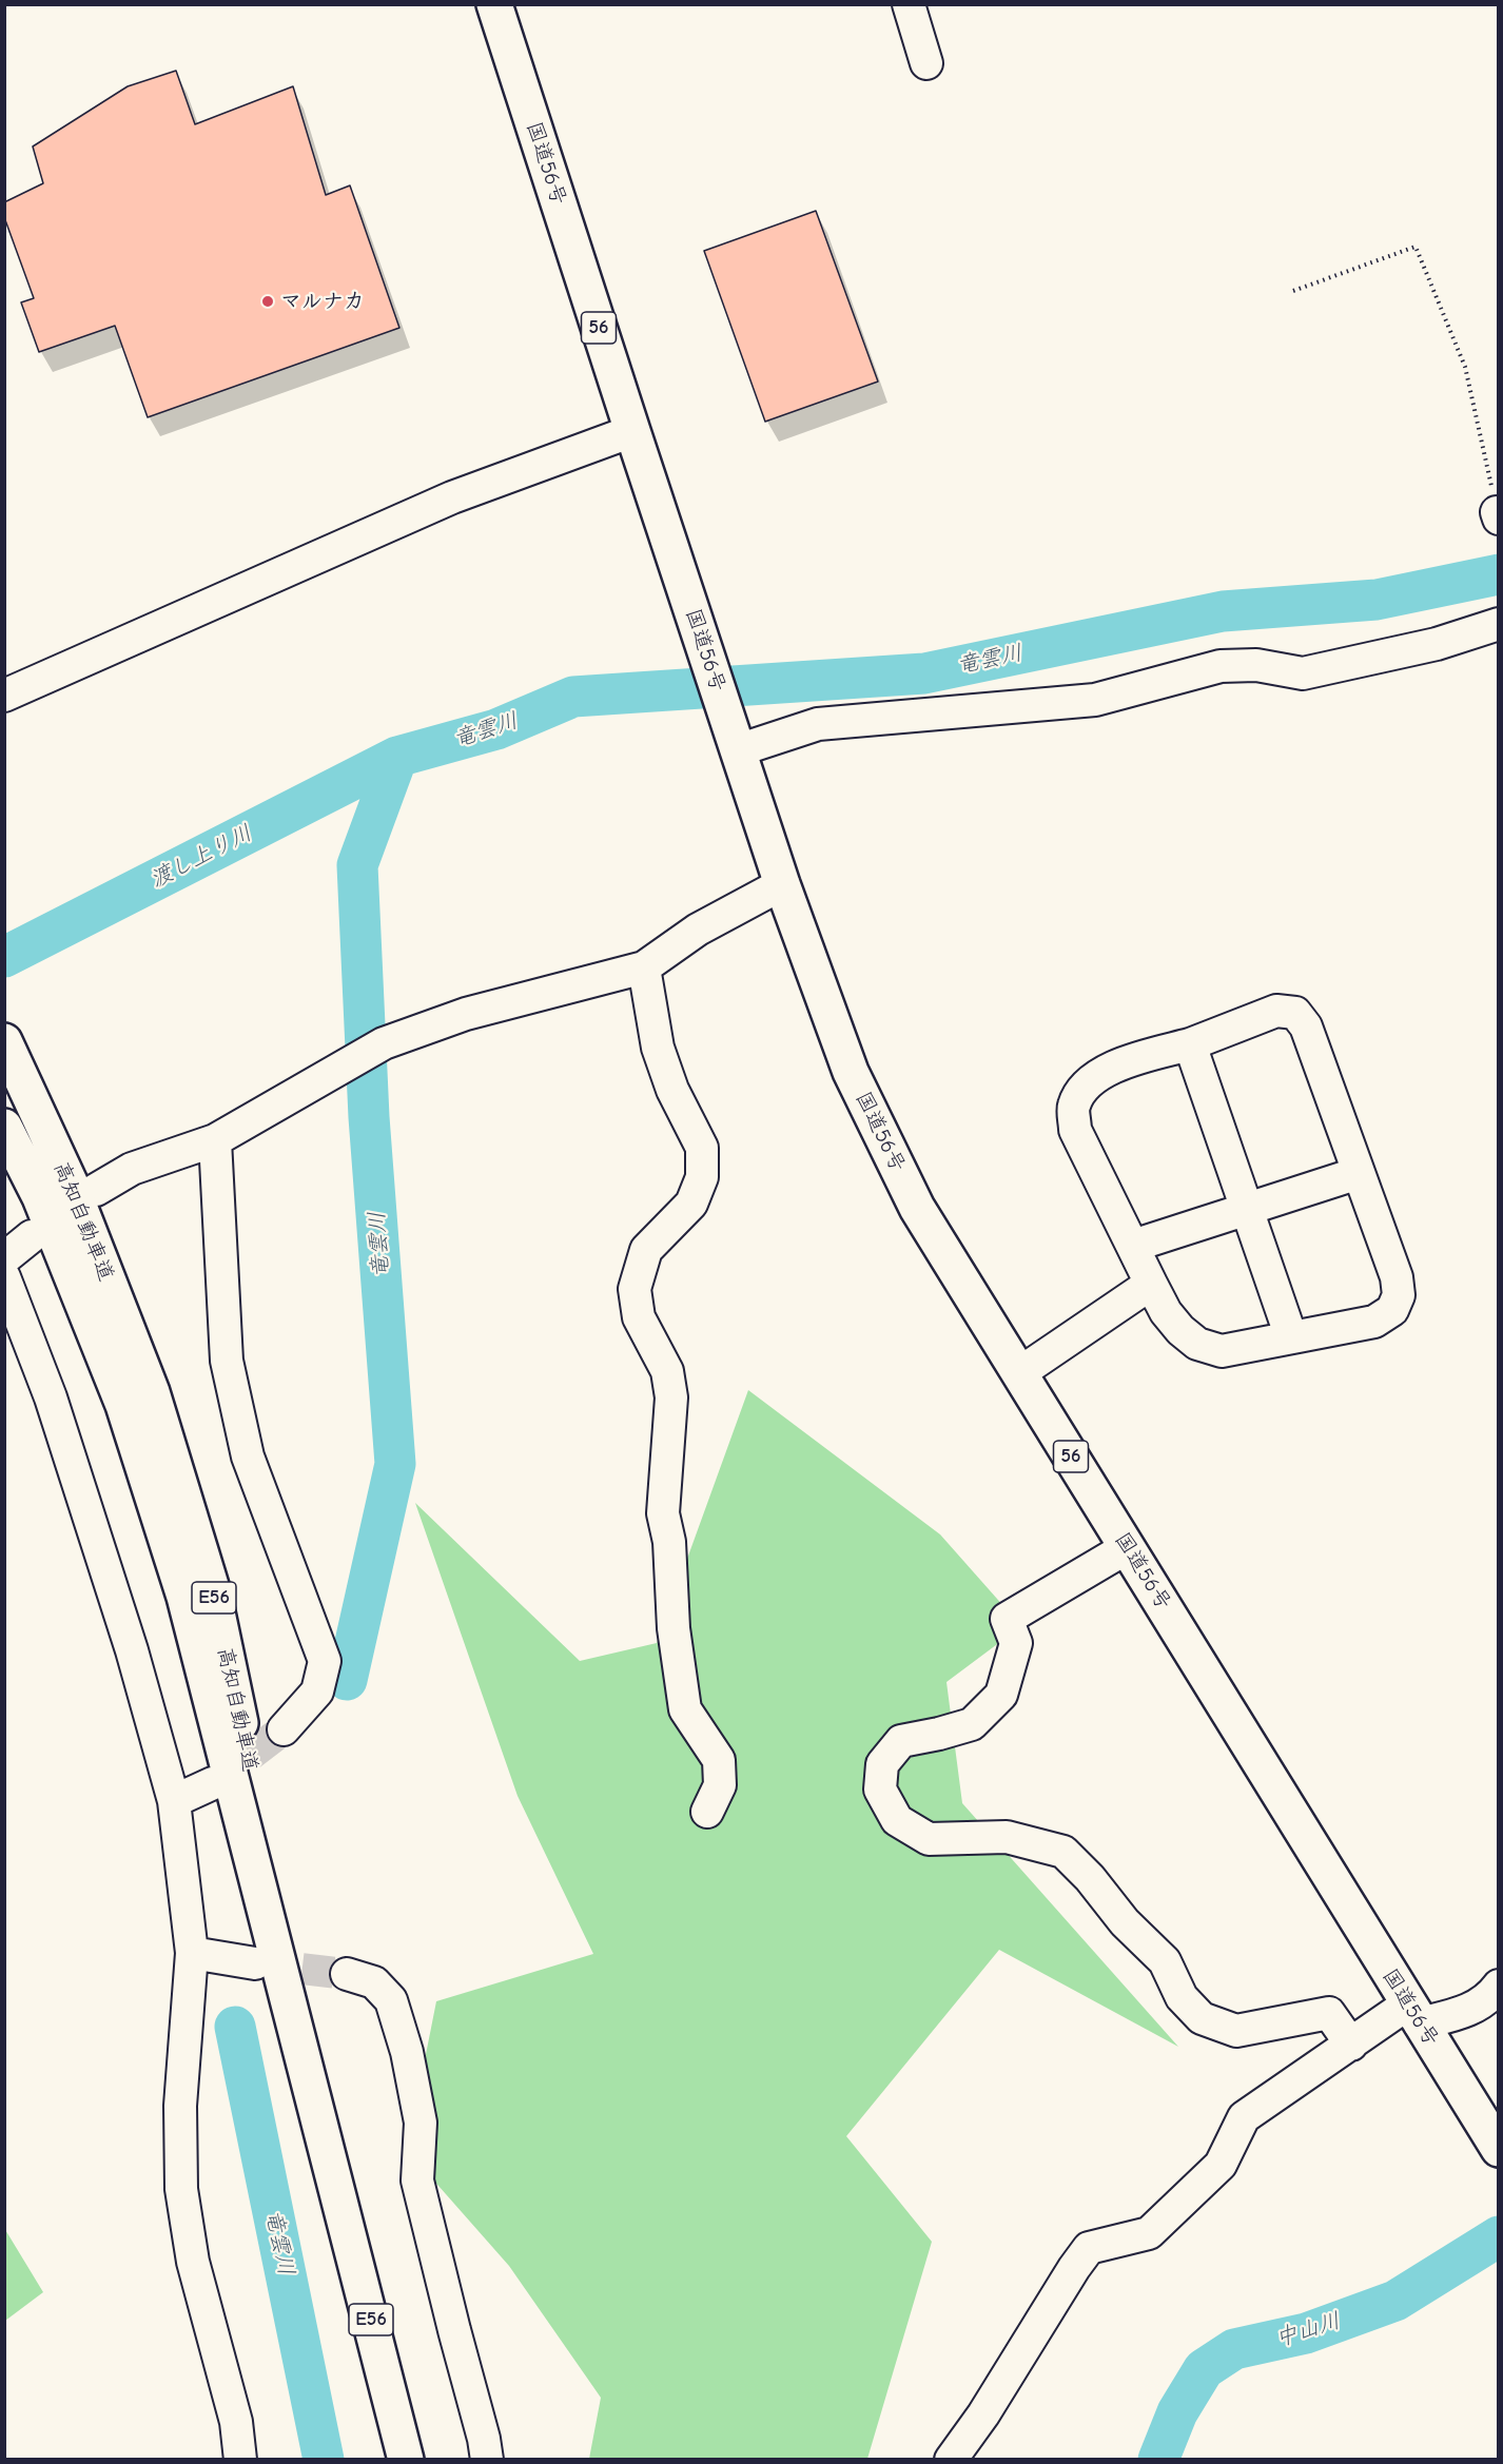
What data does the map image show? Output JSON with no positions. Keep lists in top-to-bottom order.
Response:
{
  "streets": {
    "highway": [
      "国道56号",
      "56",
      "高知自動車道",
      "E56"
    ]
  },
  "water": ["竜雲川", "渡し上り川", "中山川"],
  "places": ["マルナカ"]
}
